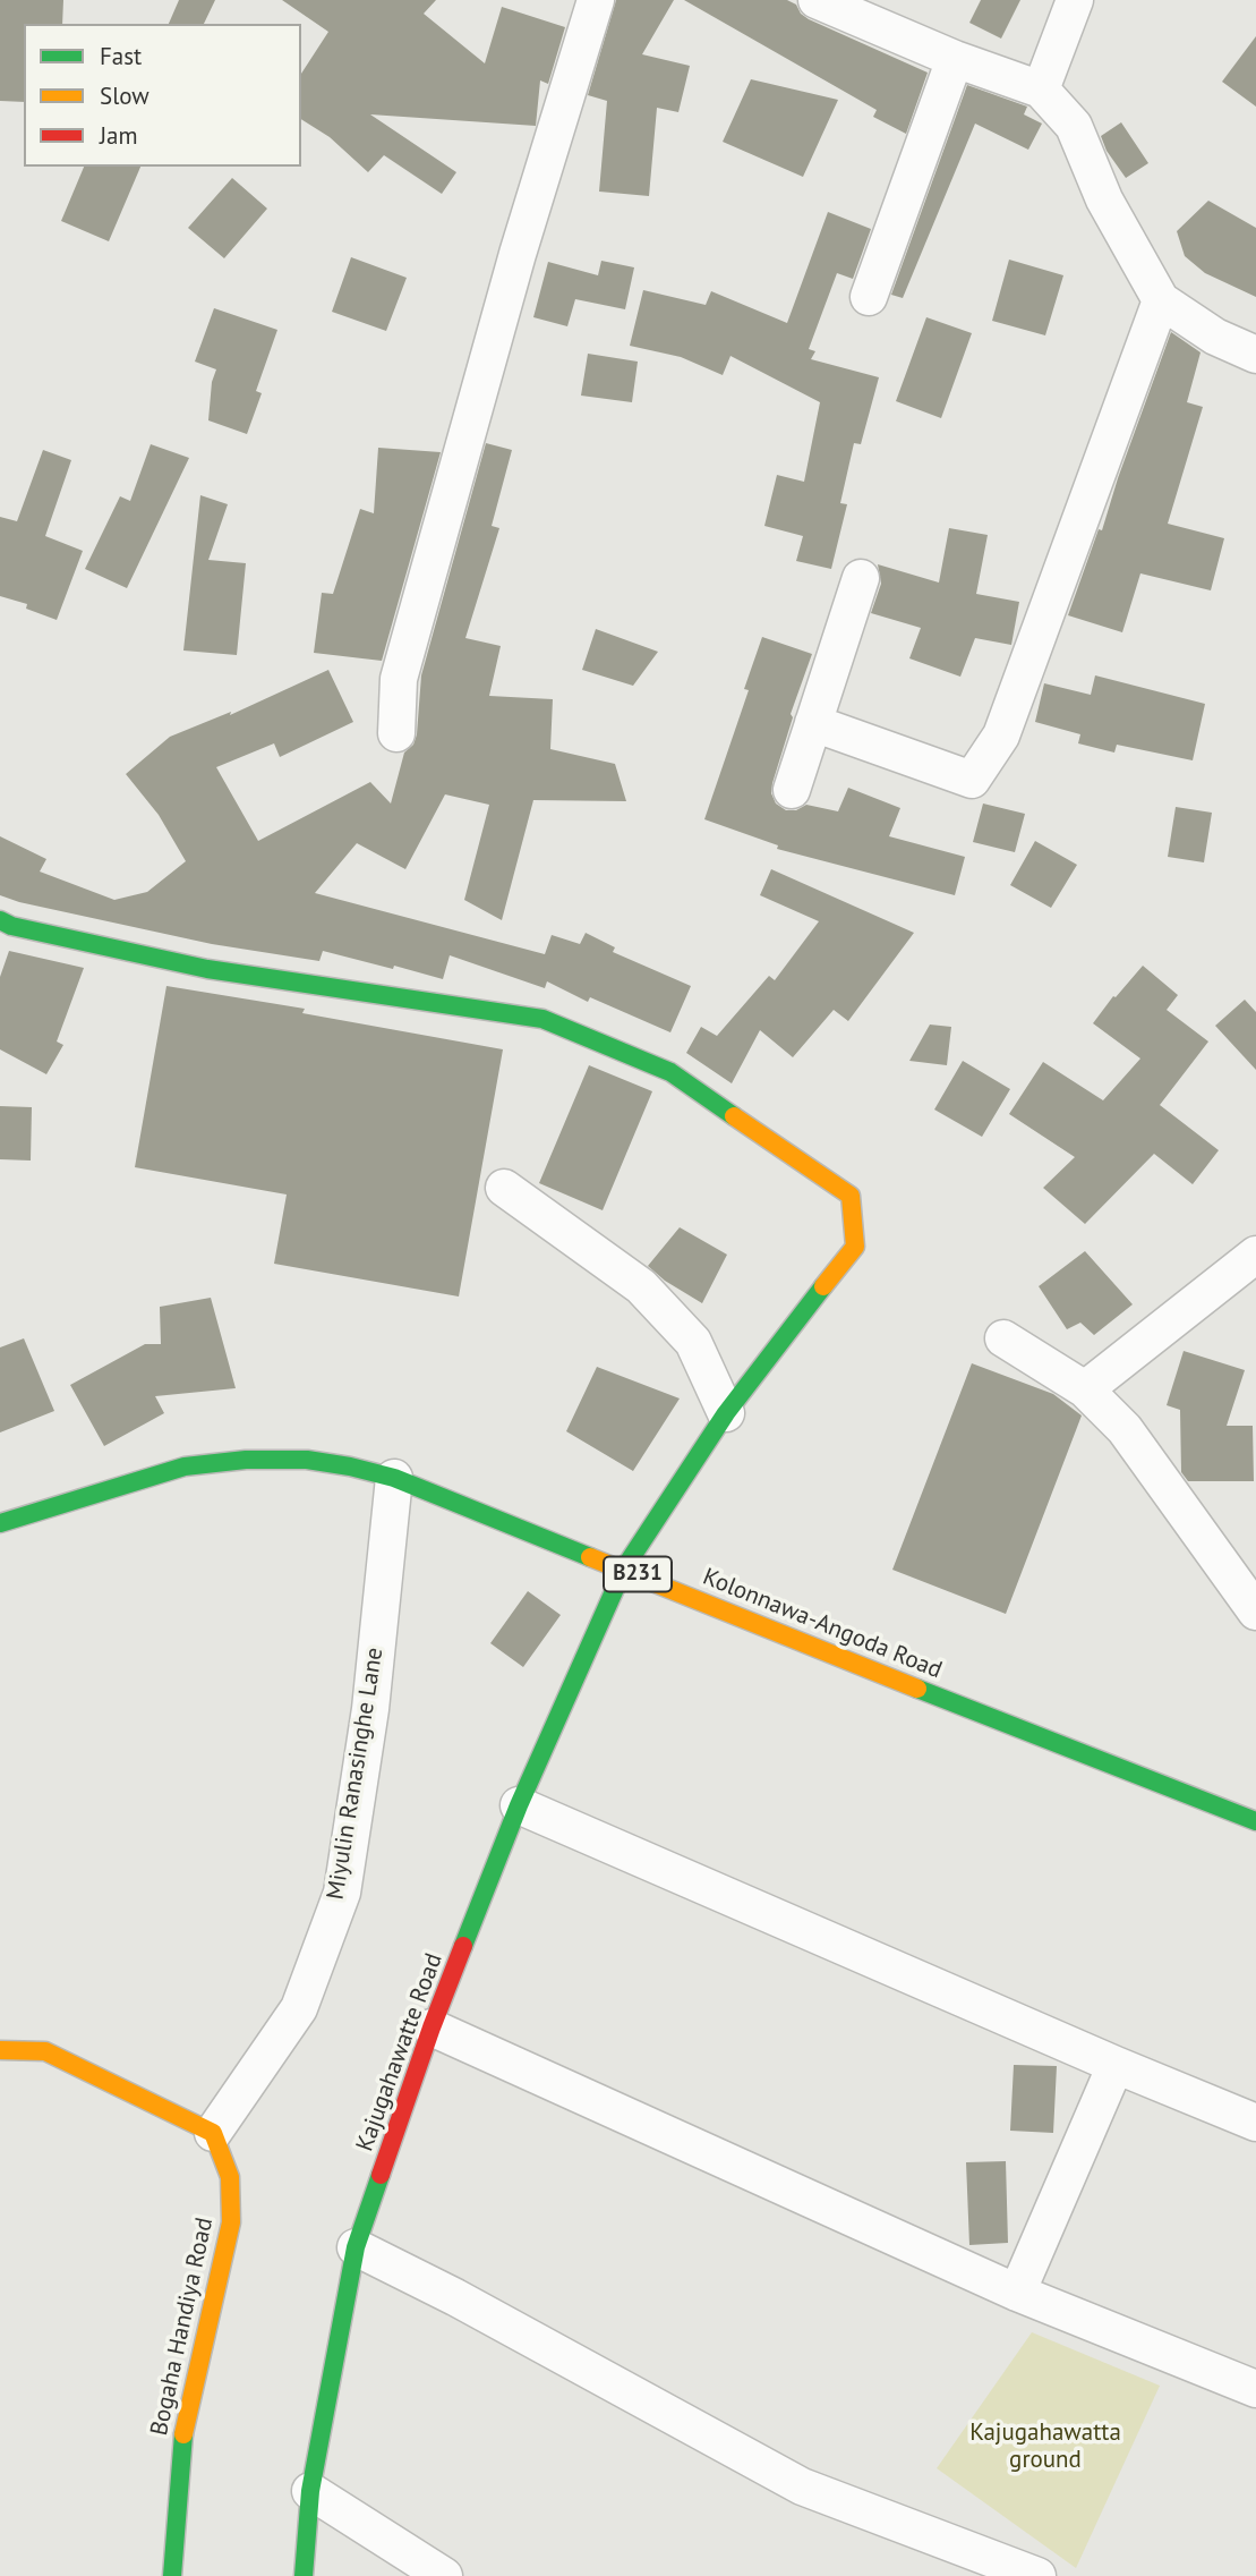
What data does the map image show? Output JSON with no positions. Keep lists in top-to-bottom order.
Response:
{
  "streets": {
    "street": [
      "B231",
      "Kolonnawa-Angoda Road",
      "Miyulin Ranasinghe Lane",
      "Kajugahawatte Road",
      "Bogaha Handiya Road"
    ]
  },
  "crossings": [
    ["Kolonnawa-Angoda Road", "Miyulin Ranasinghe Lane"],
    ["Kolonnawa-Angoda Road", "Kajugahawatte Road"],
    ["Miyulin Ranasinghe Lane", "Bogaha Handiya Road"]
  ],
  "parks": ["Kajugahawatta ground"],
  "legend": ["Fast", "Slow", "Jam"]
}
